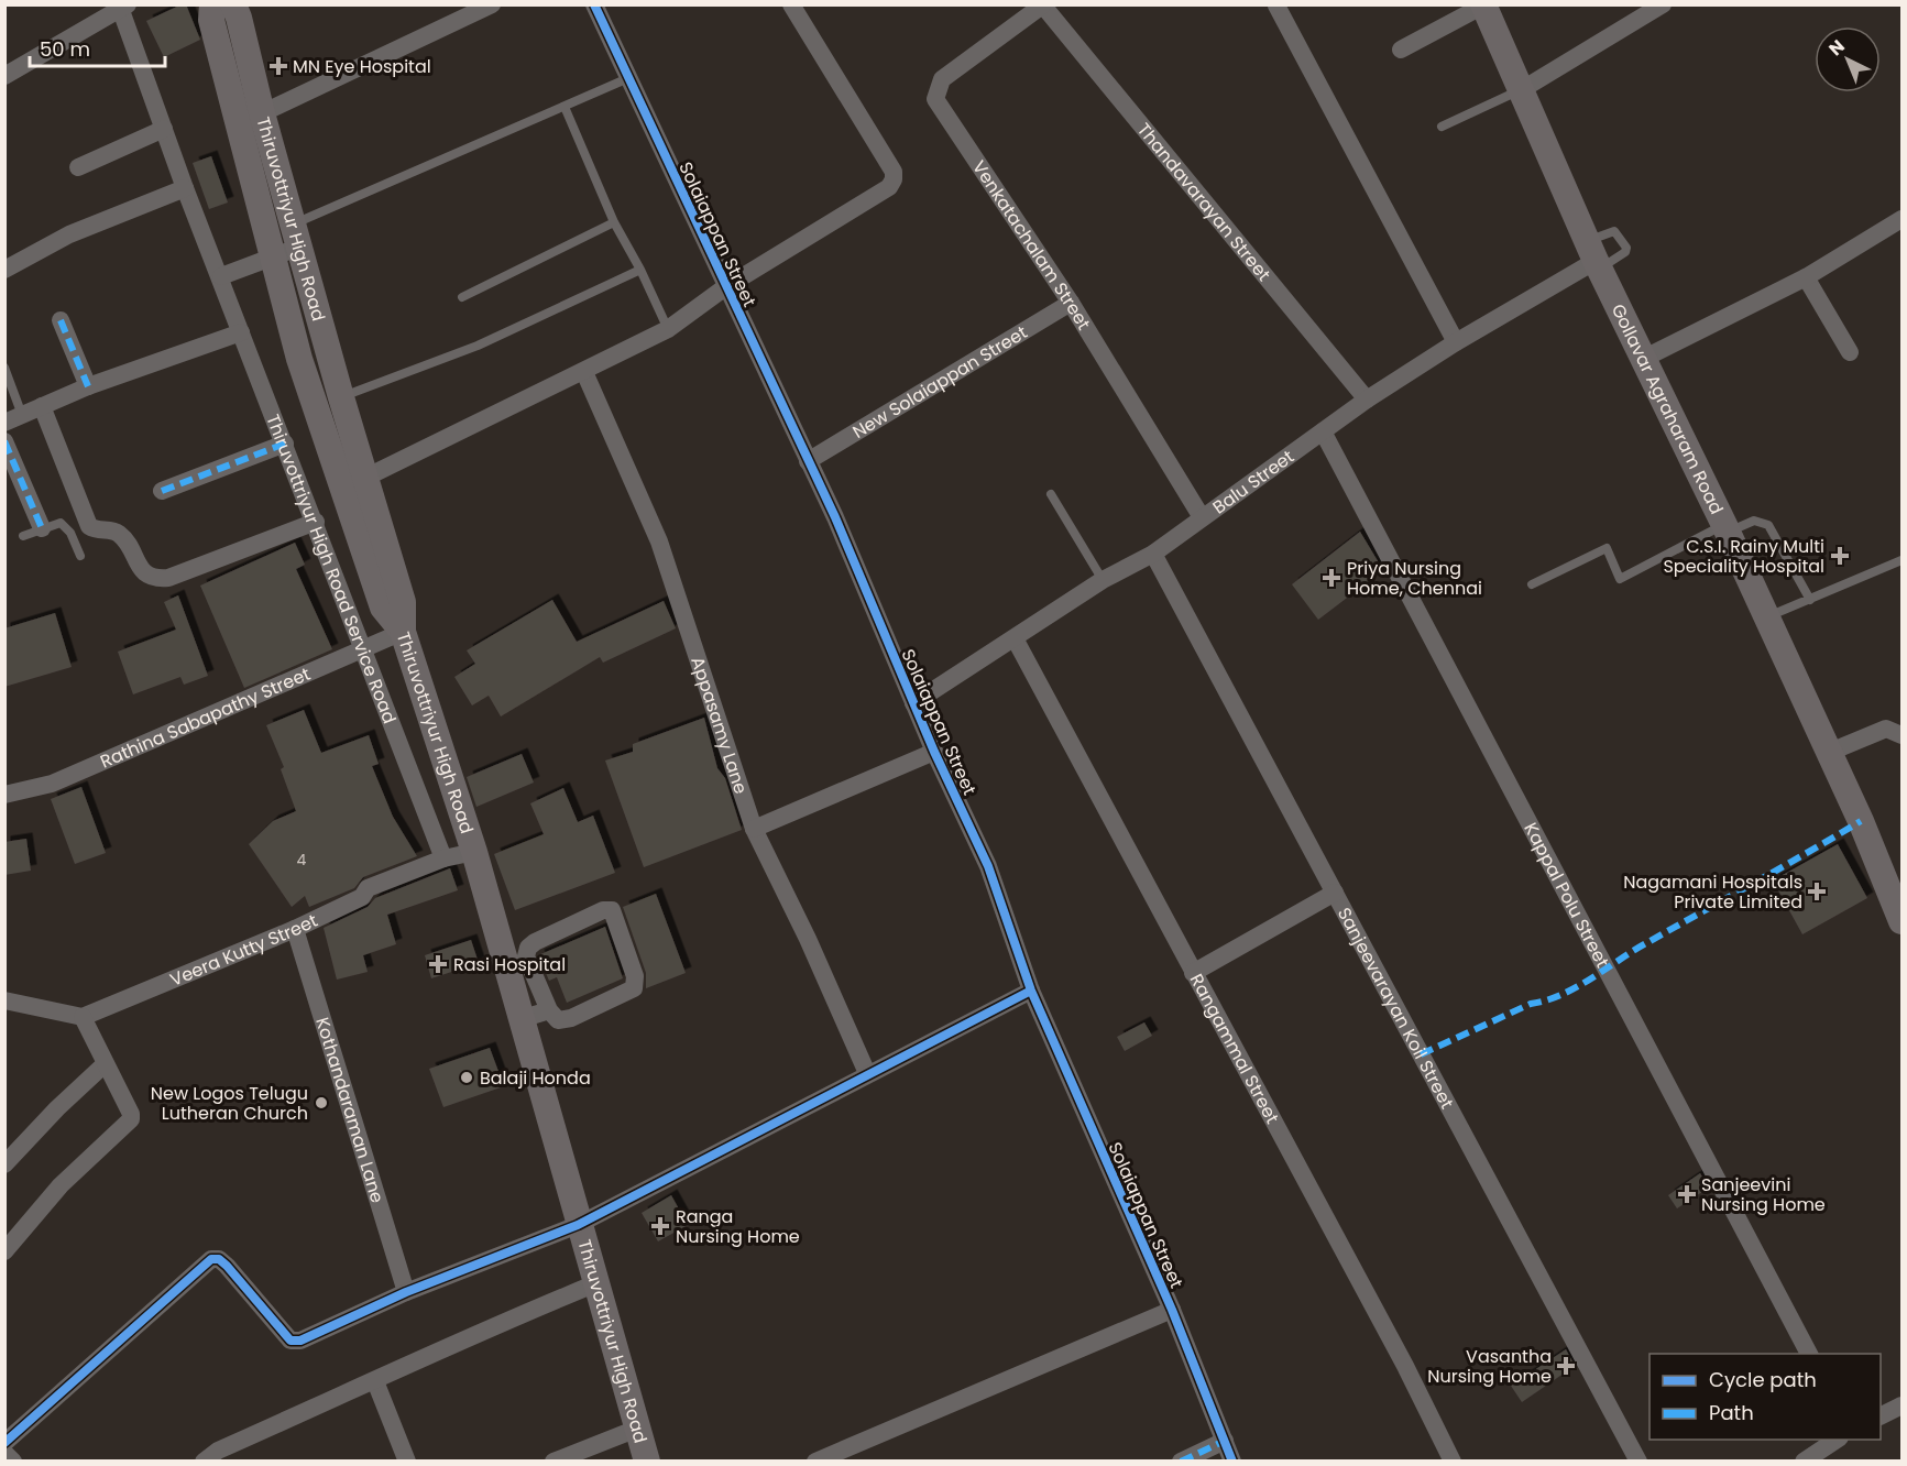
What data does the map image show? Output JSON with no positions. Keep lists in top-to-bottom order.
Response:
{
  "streets": {
    "main road": ["Thiruvottriyur High Road", "Gollavar Agraharam Road"],
    "street": [
      "Thandavarayan Street",
      "Solaiappan Street",
      "Venkatachalam Street",
      "New Solaiappan Street",
      "Balu Street",
      "Thiruvottriyur High Road Service Road",
      "Rathina Sabapathy Street",
      "Appasamy Lane",
      "Kappal Polu Street",
      "Veera Kutty Street",
      "Sanjeevarayan Koil Street",
      "Rangammal Street",
      "Kothandaraman Lane"
    ]
  },
  "crossings": [
    ["Thandavarayan Street", "Venkatachalam Street"],
    ["Thandavarayan Street", "Balu Street"],
    ["Thiruvottriyur High Road", "Rathina Sabapathy Street"],
    ["Thiruvottriyur High Road", "Veera Kutty Street"],
    ["Solaiappan Street", "New Solaiappan Street"],
    ["Solaiappan Street", "Balu Street"],
    ["Venkatachalam Street", "New Solaiappan Street"],
    ["Venkatachalam Street", "Balu Street"],
    ["Gollavar Agraharam Road", "Balu Street"],
    ["Balu Street", "Kappal Polu Street"],
    ["Balu Street", "Sanjeevarayan Koil Street"],
    ["Balu Street", "Rangammal Street"],
    ["Thiruvottriyur High Road Service Road", "Rathina Sabapathy Street"],
    ["Thiruvottriyur High Road Service Road", "Veera Kutty Street"],
    ["Veera Kutty Street", "Kothandaraman Lane"]
  ],
  "places": {
    "health": [
      "MN Eye Hospital",
      "C.S.I. Rainy Multi Speciality Hospital",
      "Priya Nursing Home, Chennai",
      "Nagamani Hospitals Private Limited",
      "Rasi Hospital",
      "Sanjeevini Nursing Home",
      "Ranga Nursing Home",
      "Vasantha Nursing Home"
    ],
    "other": ["Balaji Honda", "New Logos Telugu Lutheran Church"]
  },
  "house_numbers": ["4"],
  "legend": ["Cycle path", "Path"],
  "scale_bar": "50 m",
  "north": "top left"
}
